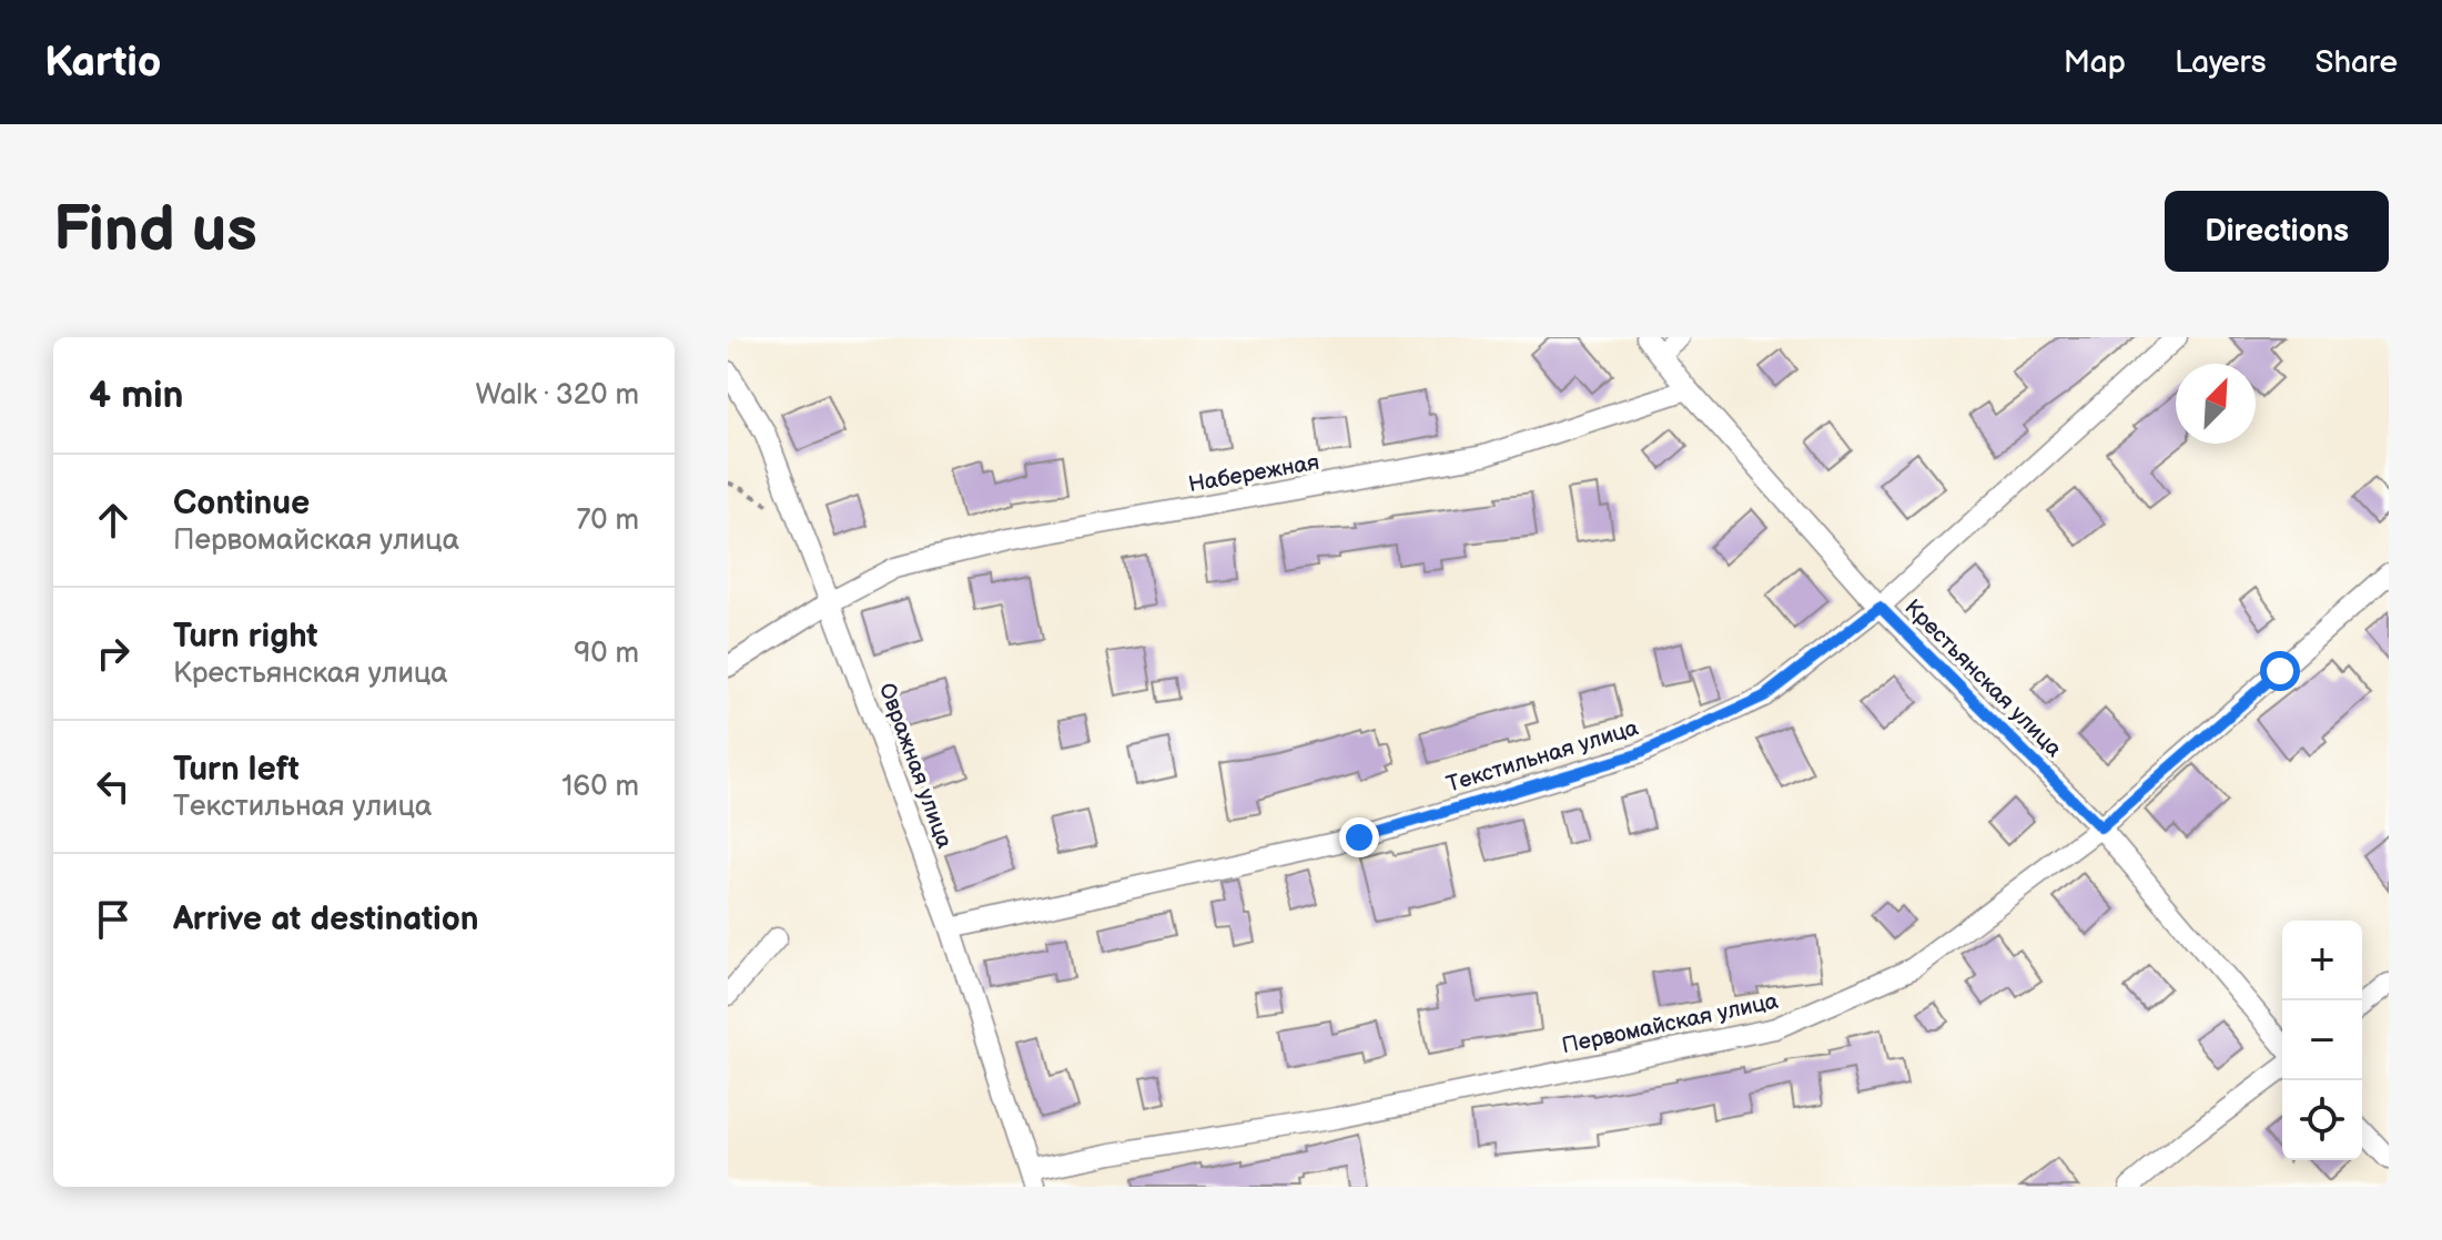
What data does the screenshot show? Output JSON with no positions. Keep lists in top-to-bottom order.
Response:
{
  "streets": {
    "street": [
      "Набережная",
      "Крестьянская улица",
      "Текстильная улица",
      "Овражная улица",
      "Первомайская улица"
    ]
  },
  "crossings": [
    ["Набережная", "Крестьянская улица"],
    ["Набережная", "Овражная улица"],
    ["Крестьянская улица", "Текстильная улица"],
    ["Крестьянская улица", "Первомайская улица"],
    ["Текстильная улица", "Овражная улица"],
    ["Овражная улица", "Первомайская улица"]
  ],
  "north": "top right",
  "page": {
    "header": "Kartio",
    "nav": ["Map", "Layers", "Share"],
    "buttons": "Directions",
    "title": "Find us",
    "heading": ["4 min", "Walk · 320 m"],
    "list": [
      ["Continue", "Первомайская улица", "70 m"],
      ["Turn right", "Крестьянская улица", "90 m"],
      ["Turn left", "Текстильная улица", "160 m"],
      "Arrive at destination"
    ],
    "map_buttons": ["+", "−"]
  }
}
